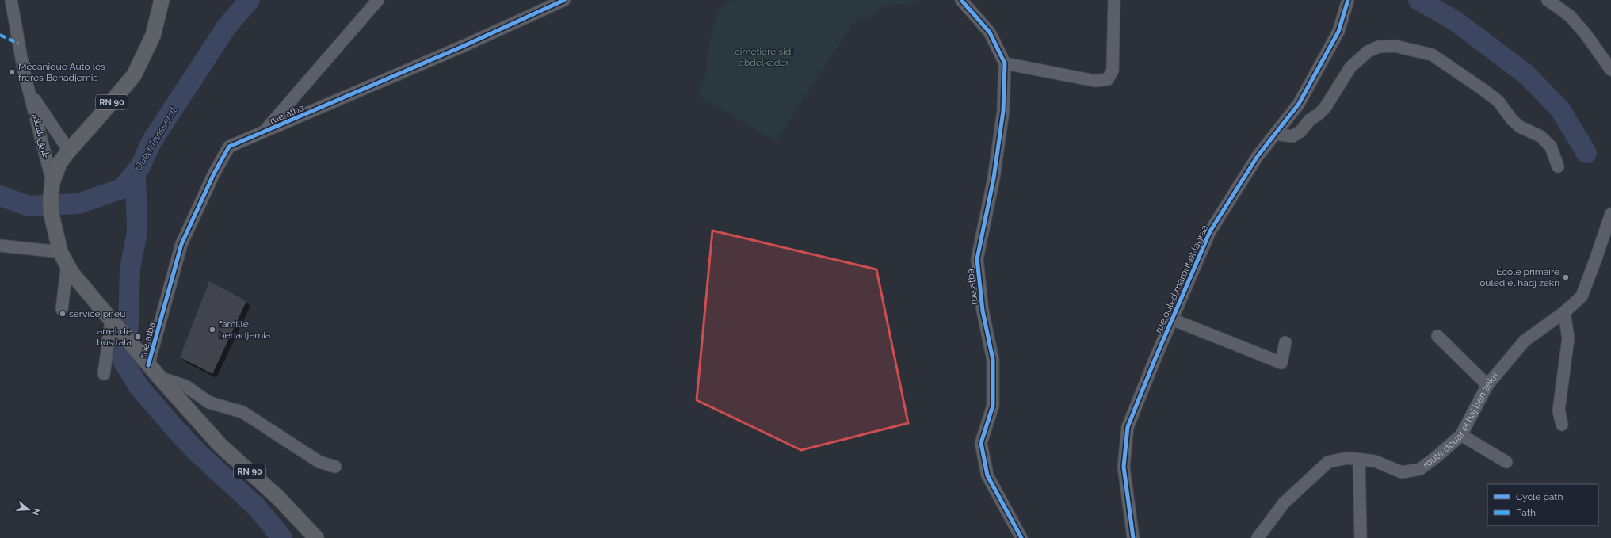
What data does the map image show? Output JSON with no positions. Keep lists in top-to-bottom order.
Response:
{
  "streets": {
    "main road": ["RN 90"],
    "street": [
      "rue atba",
      "طريق السلام",
      "rue ouled marout et lagraa",
      "route douar el haj ben zekri"
    ]
  },
  "crossings": [
    ["RN 90", "rue atba"],
    ["RN 90", "طريق السلام"]
  ],
  "water": ["Oued Tansserat"],
  "parks": ["cimetiere sidi abdelkader"],
  "places": {
    "other": [
      "Mécanique Auto les frères Benadjemia",
      "École primaire ouled el hadj zekri",
      "service pneu",
      "famille benadjemia"
    ],
    "transit": ["arret de bus tala"]
  },
  "legend": ["Cycle path", "Path"],
  "north": "right"
}
